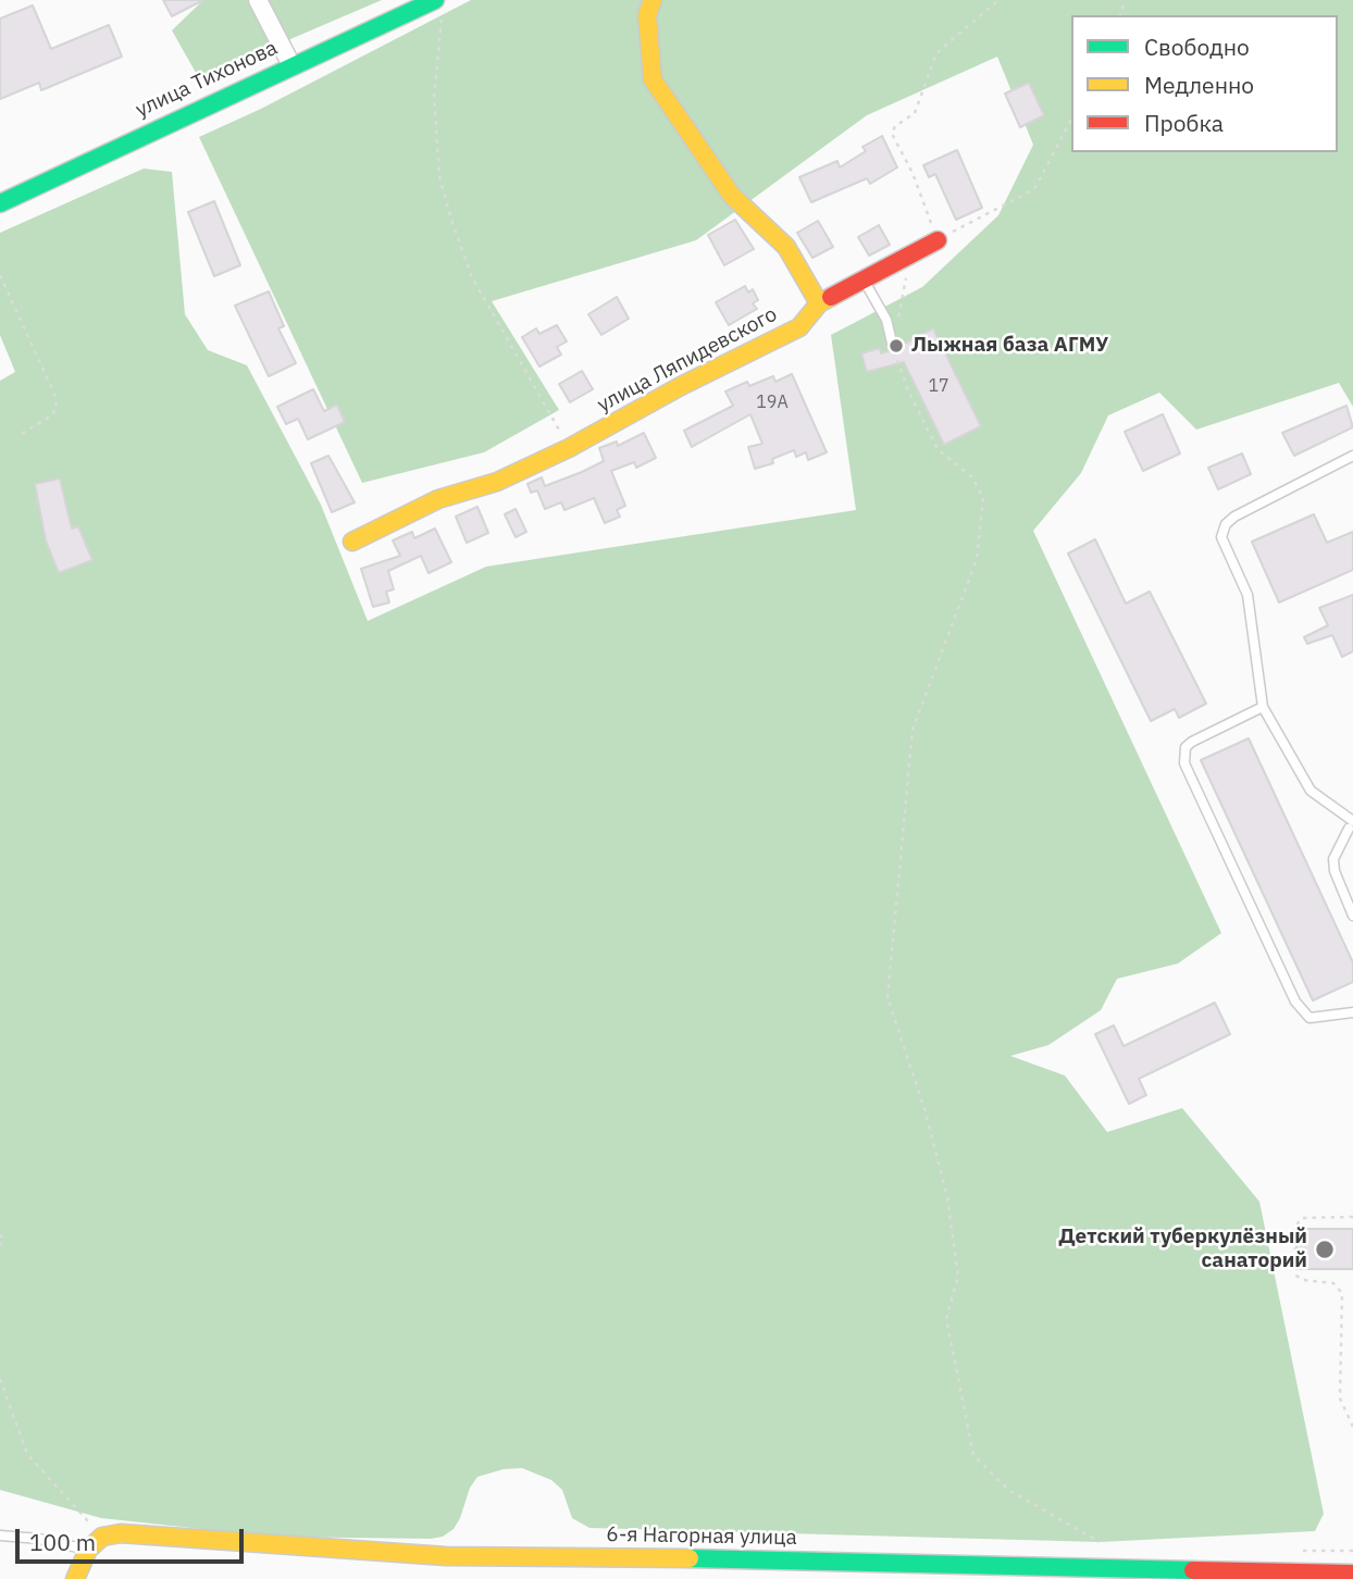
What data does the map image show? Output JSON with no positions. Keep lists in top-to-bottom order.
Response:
{
  "streets": {
    "street": ["улица Тихонова", "улица Ляпидевского", "6-я Нагорная улица"]
  },
  "places": ["Лыжная база АГМУ", "Детский туберкулёзный санаторий"],
  "house_numbers": ["17", "19А"],
  "legend": ["Свободно", "Медленно", "Пробка"],
  "scale_bar": "100 m"
}
